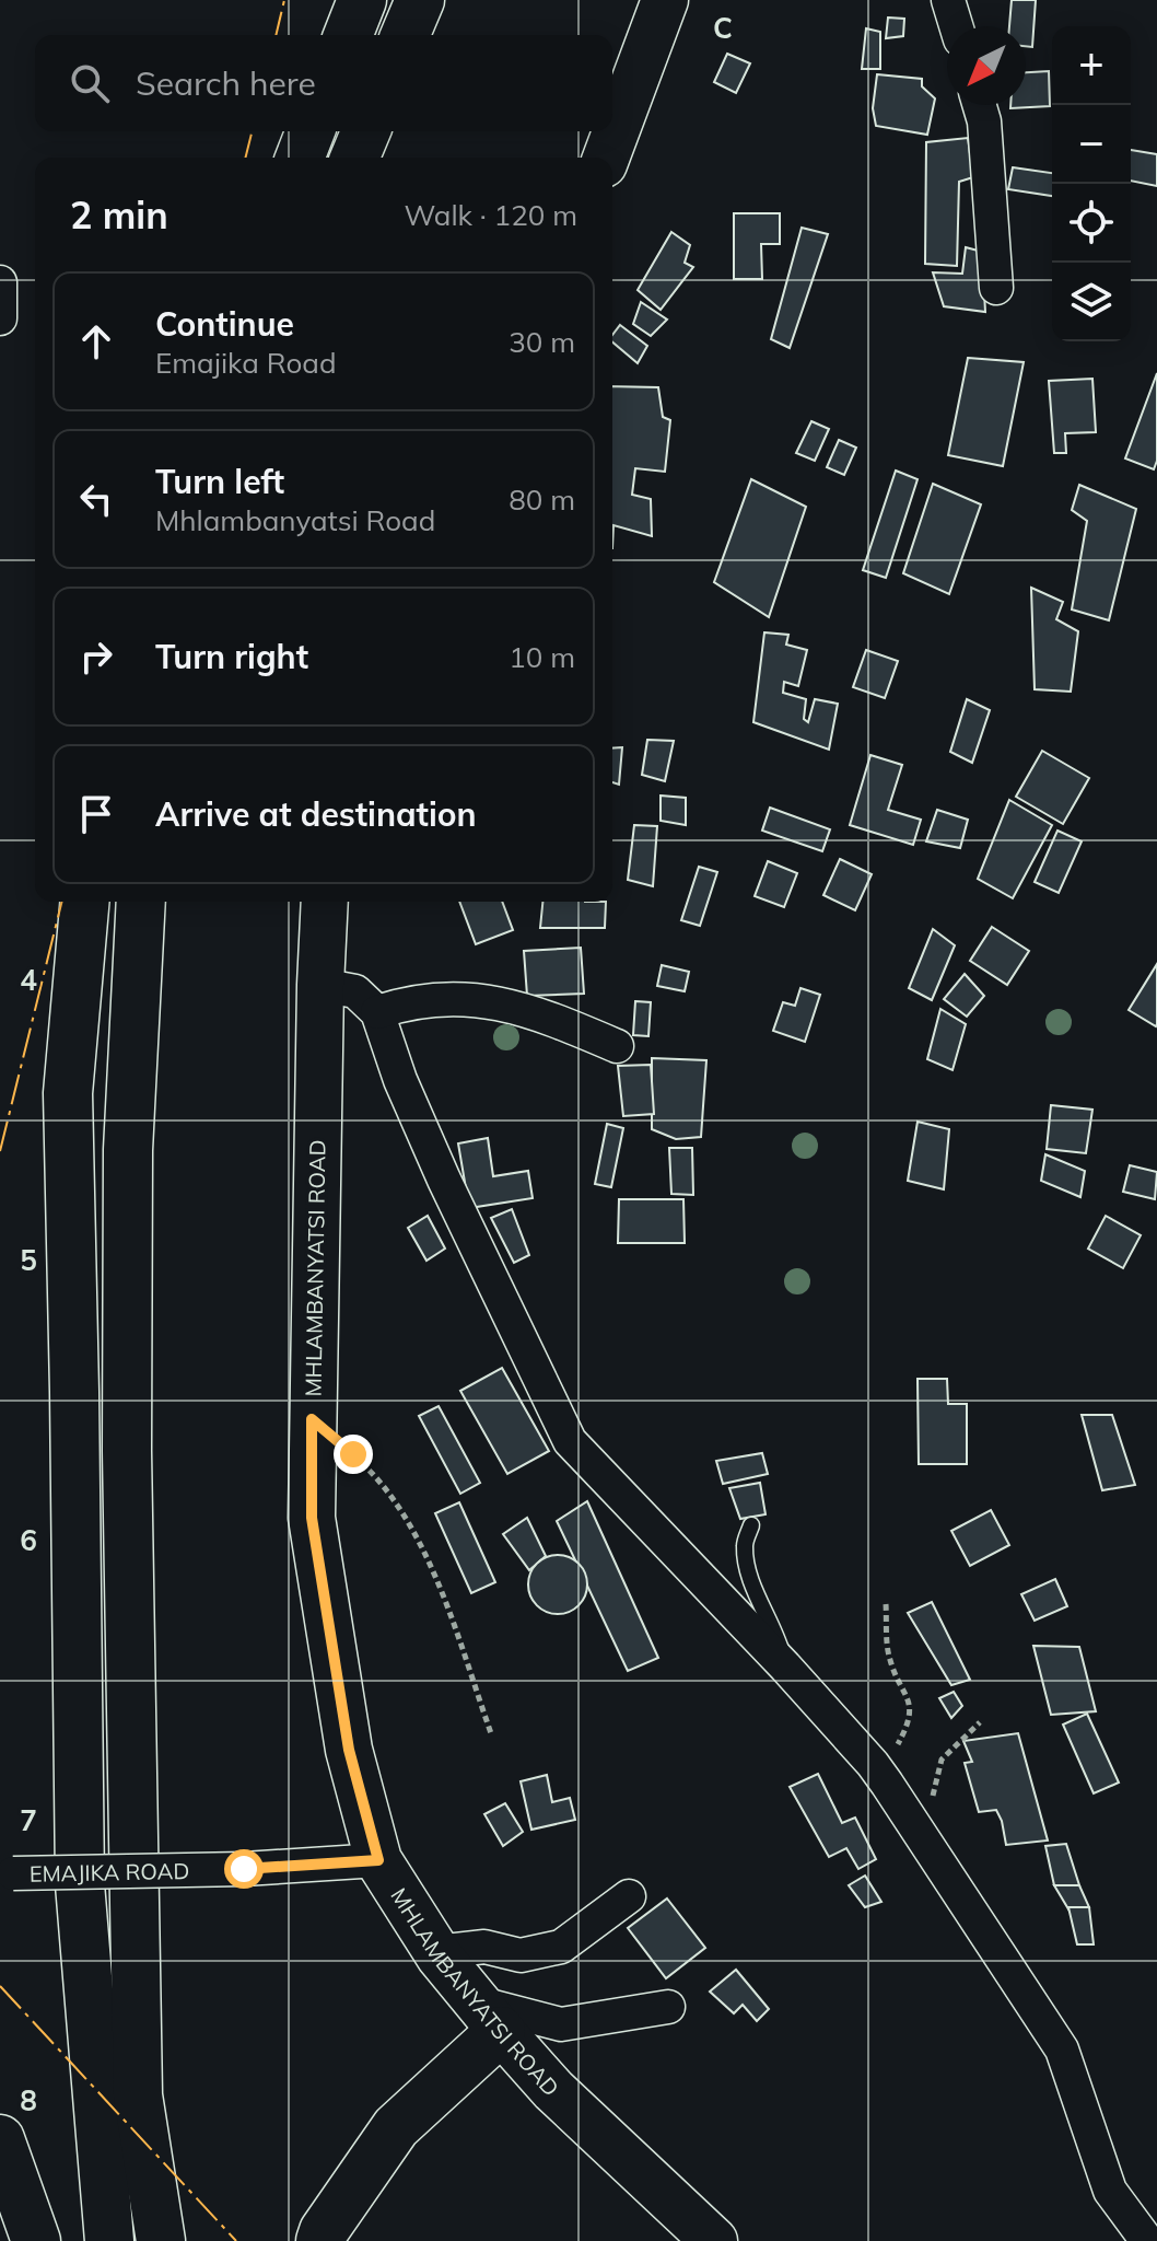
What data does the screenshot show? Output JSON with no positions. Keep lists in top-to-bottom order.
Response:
{
  "streets": {
    "main road": ["MHLAMBANYATSI ROAD"],
    "street": ["EMAJIKA ROAD"]
  },
  "crossings": [
    ["MHLAMBANYATSI ROAD", "EMAJIKA ROAD"]
  ],
  "north": "bottom left",
  "page": {
    "map_buttons": ["+", "−"],
    "search": "Search here",
    "heading": ["2 min", "Walk · 120 m"],
    "list": [
      ["Continue", "Emajika Road", "30 m"],
      ["Turn left", "Mhlambanyatsi Road", "80 m"],
      ["Turn right", "10 m"],
      "Arrive at destination"
    ]
  },
  "grid": {
    "columns": ["C"],
    "rows": [
      "4",
      "5",
      "6",
      "7",
      "8"
    ]
  }
}
